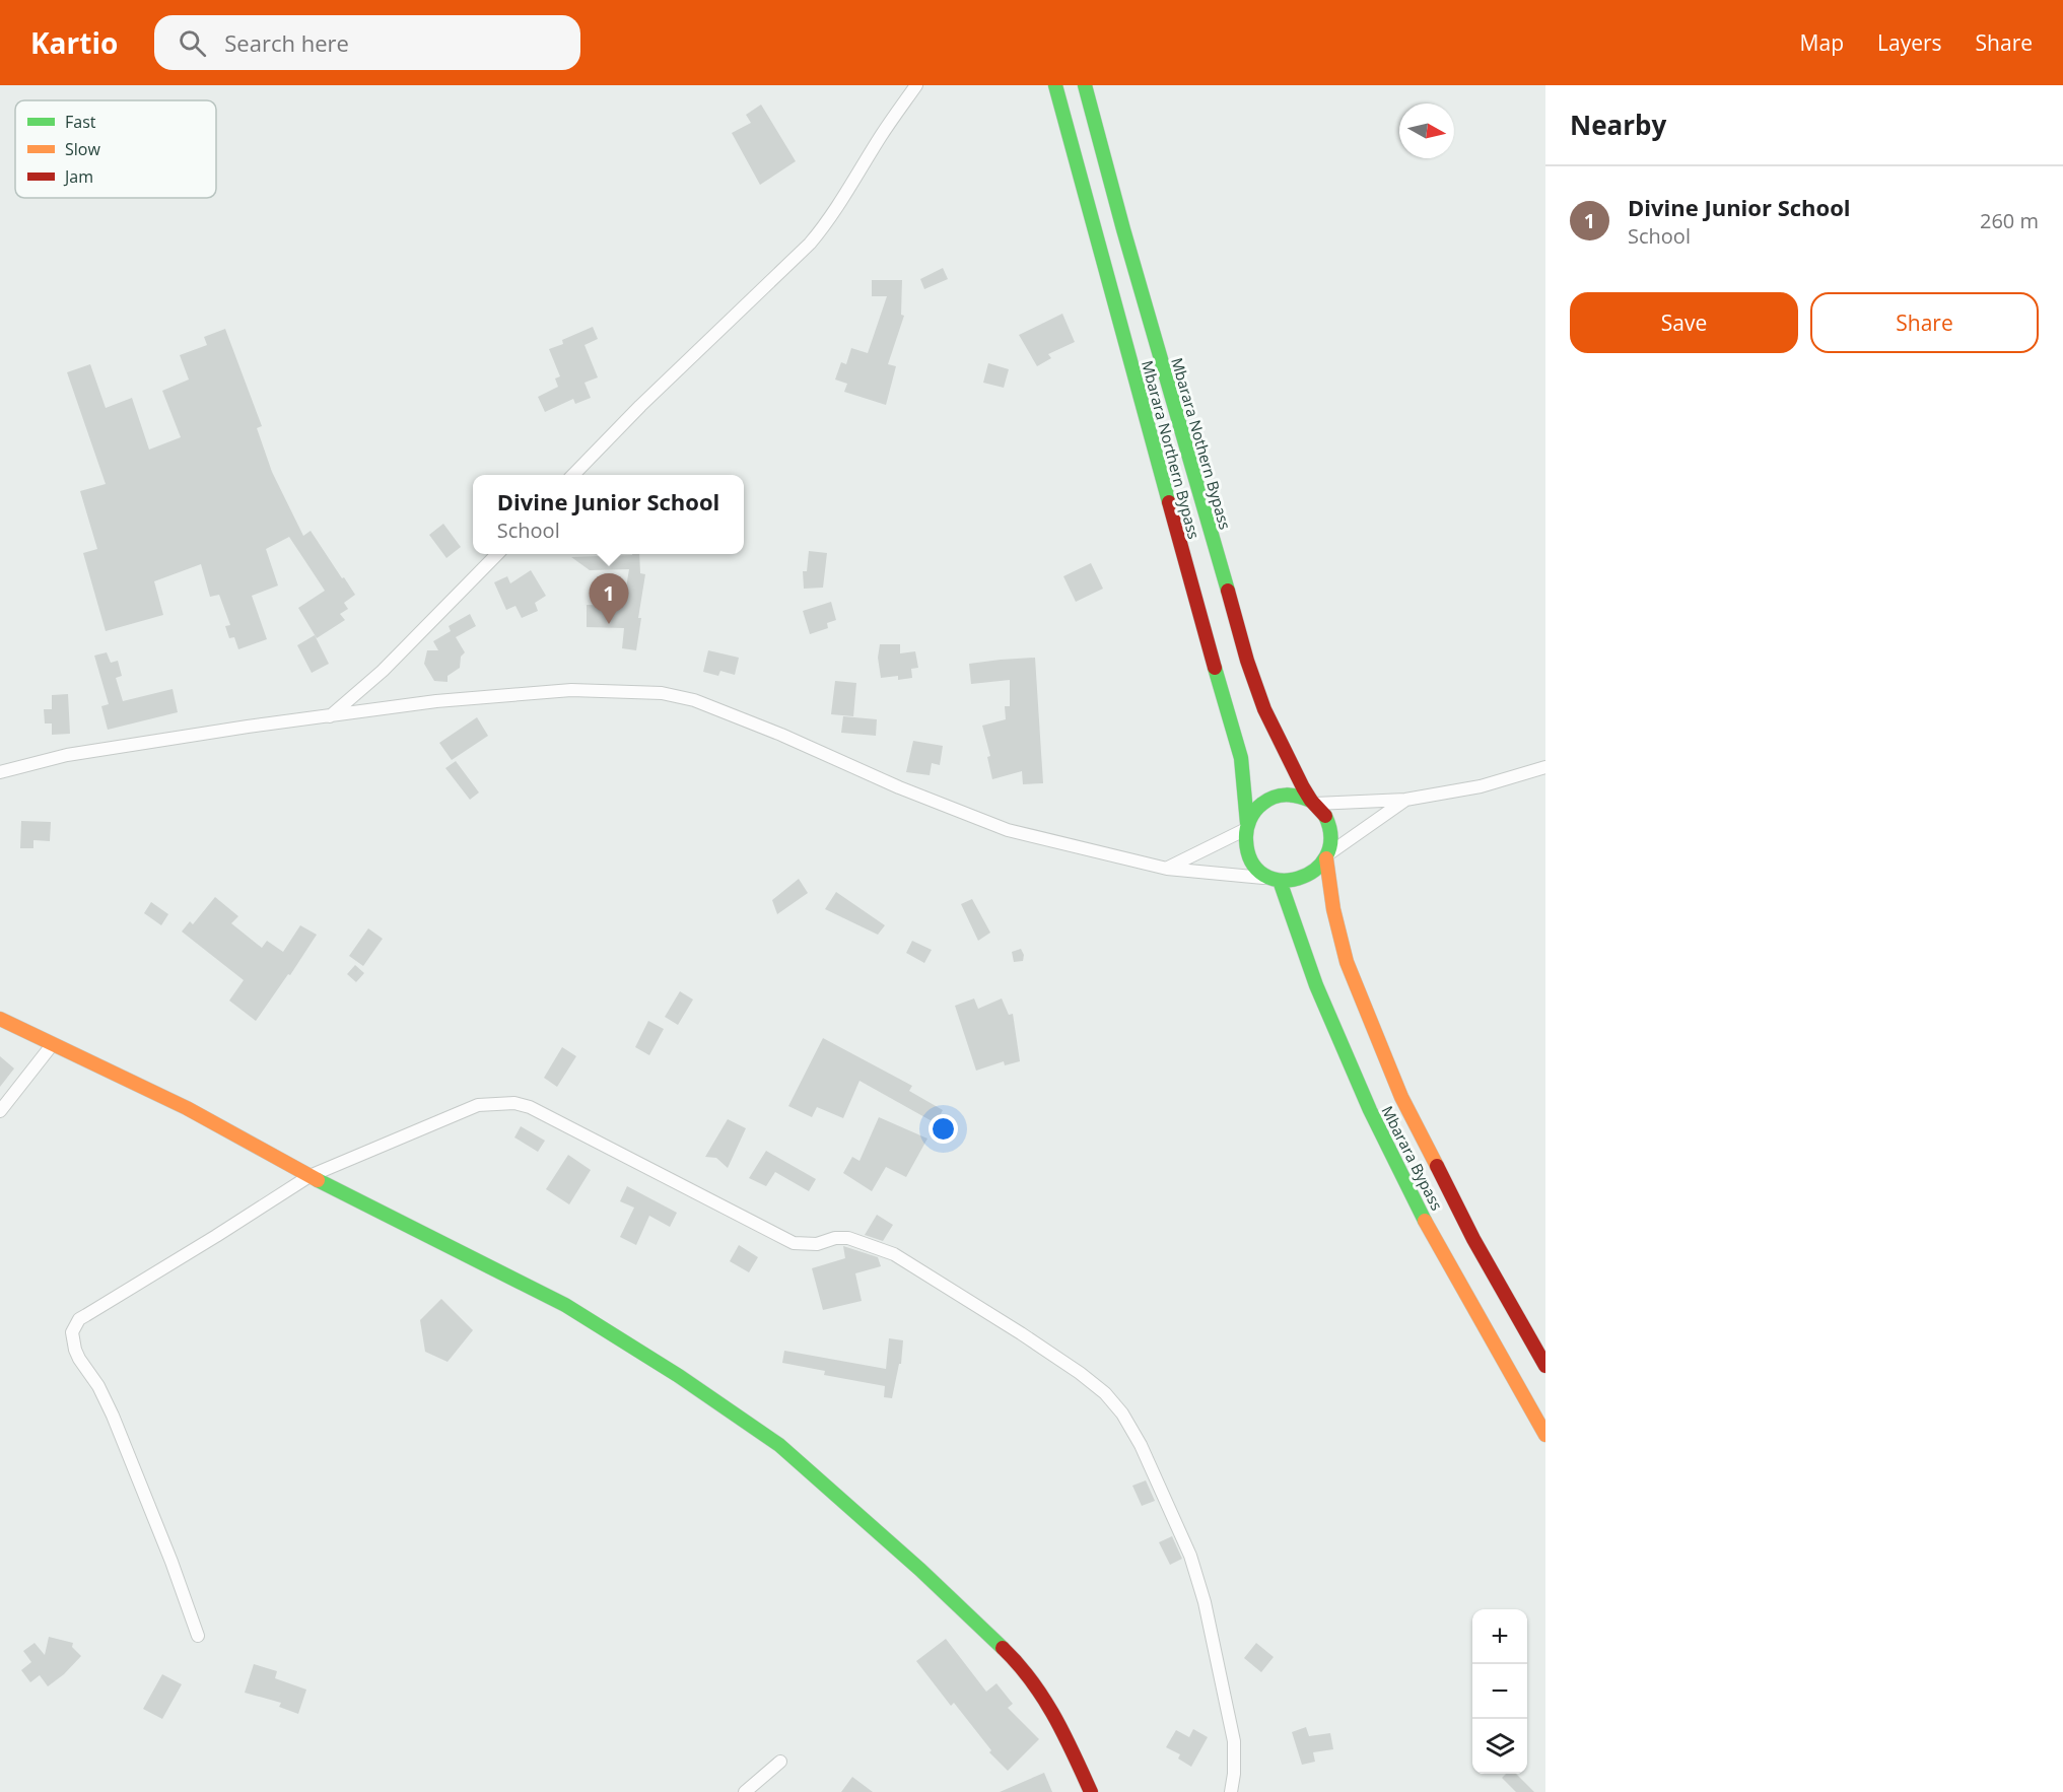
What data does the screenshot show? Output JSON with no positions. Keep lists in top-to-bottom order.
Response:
{
  "streets": {
    "main road": ["Mbarara Nothern Bypass", "Mbarara Northern Bypass", "Mbarara Bypass"]
  },
  "crossings": [
    ["Mbarara Nothern Bypass", "Mbarara Northern Bypass"],
    ["Mbarara Nothern Bypass", "Mbarara Bypass"],
    ["Mbarara Northern Bypass", "Mbarara Bypass"]
  ],
  "legend": ["Fast", "Slow", "Jam"],
  "north": "right",
  "page": {
    "header": "Kartio",
    "search": "Search here",
    "nav": ["Map", "Layers", "Share"],
    "heading": "Nearby",
    "list": [
      {
        "mark": "1",
        "name": "Divine Junior School",
        "note": "School",
        "value": "260 m"
      }
    ],
    "buttons": ["Save", "Share"],
    "popup": ["Divine Junior School", "School"],
    "pins": "1",
    "map_buttons": ["+", "−"]
  }
}
